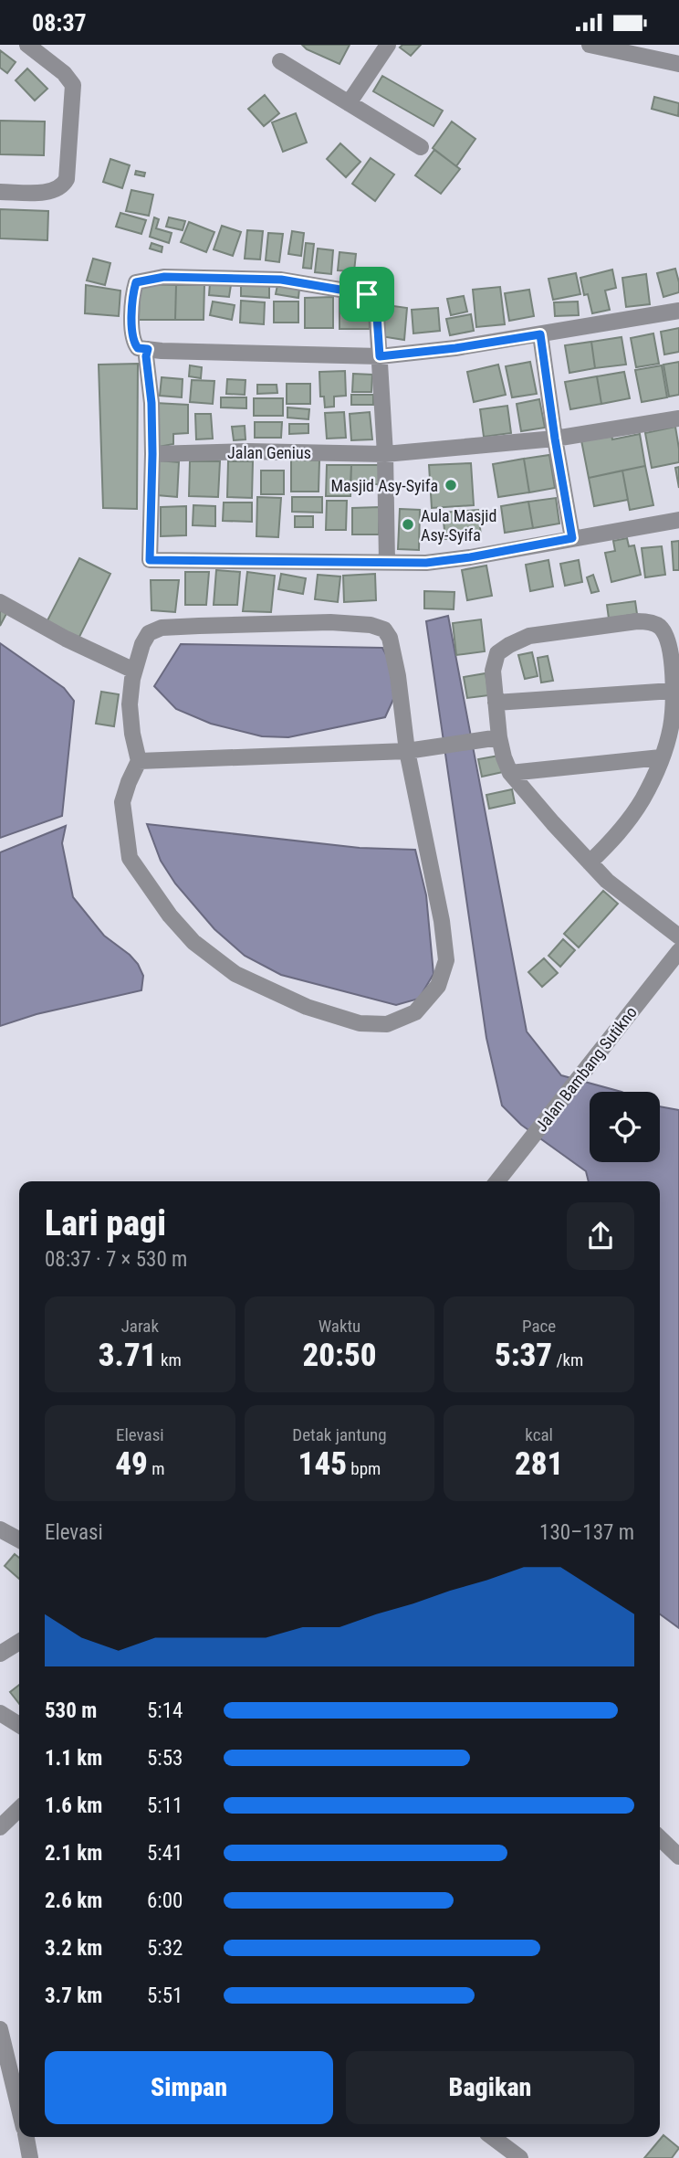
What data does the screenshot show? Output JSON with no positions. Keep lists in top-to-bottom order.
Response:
{
  "streets": {
    "street": ["Jalan Genius", "Jalan Bambang Sutikno"]
  },
  "places": ["Masjid Asy-Syifa", "Aula Masjid Asy-Syifa"],
  "page": {
    "status": "08:37",
    "heading": ["Lari pagi", "08:37 · 7 × 530 m"],
    "stats": [
      ["Jarak", "3.71 km"],
      ["Waktu", "20:50"],
      ["Pace", "5:37 /km"],
      ["Elevasi", "49 m"],
      ["Detak jantung", "145 bpm"],
      ["kcal", "281"]
    ],
    "chart": ["Elevasi", "130–137 m"],
    "list": [
      {
        "name": "530 m",
        "note": "5:14"
      },
      {
        "name": "1.1 km",
        "note": "5:53"
      },
      {
        "name": "1.6 km",
        "note": "5:11"
      },
      {
        "name": "2.1 km",
        "note": "5:41"
      },
      {
        "name": "2.6 km",
        "note": "6:00"
      },
      {
        "name": "3.2 km",
        "note": "5:32"
      },
      {
        "name": "3.7 km",
        "note": "5:51"
      }
    ],
    "buttons": ["Simpan", "Bagikan"]
  }
}
